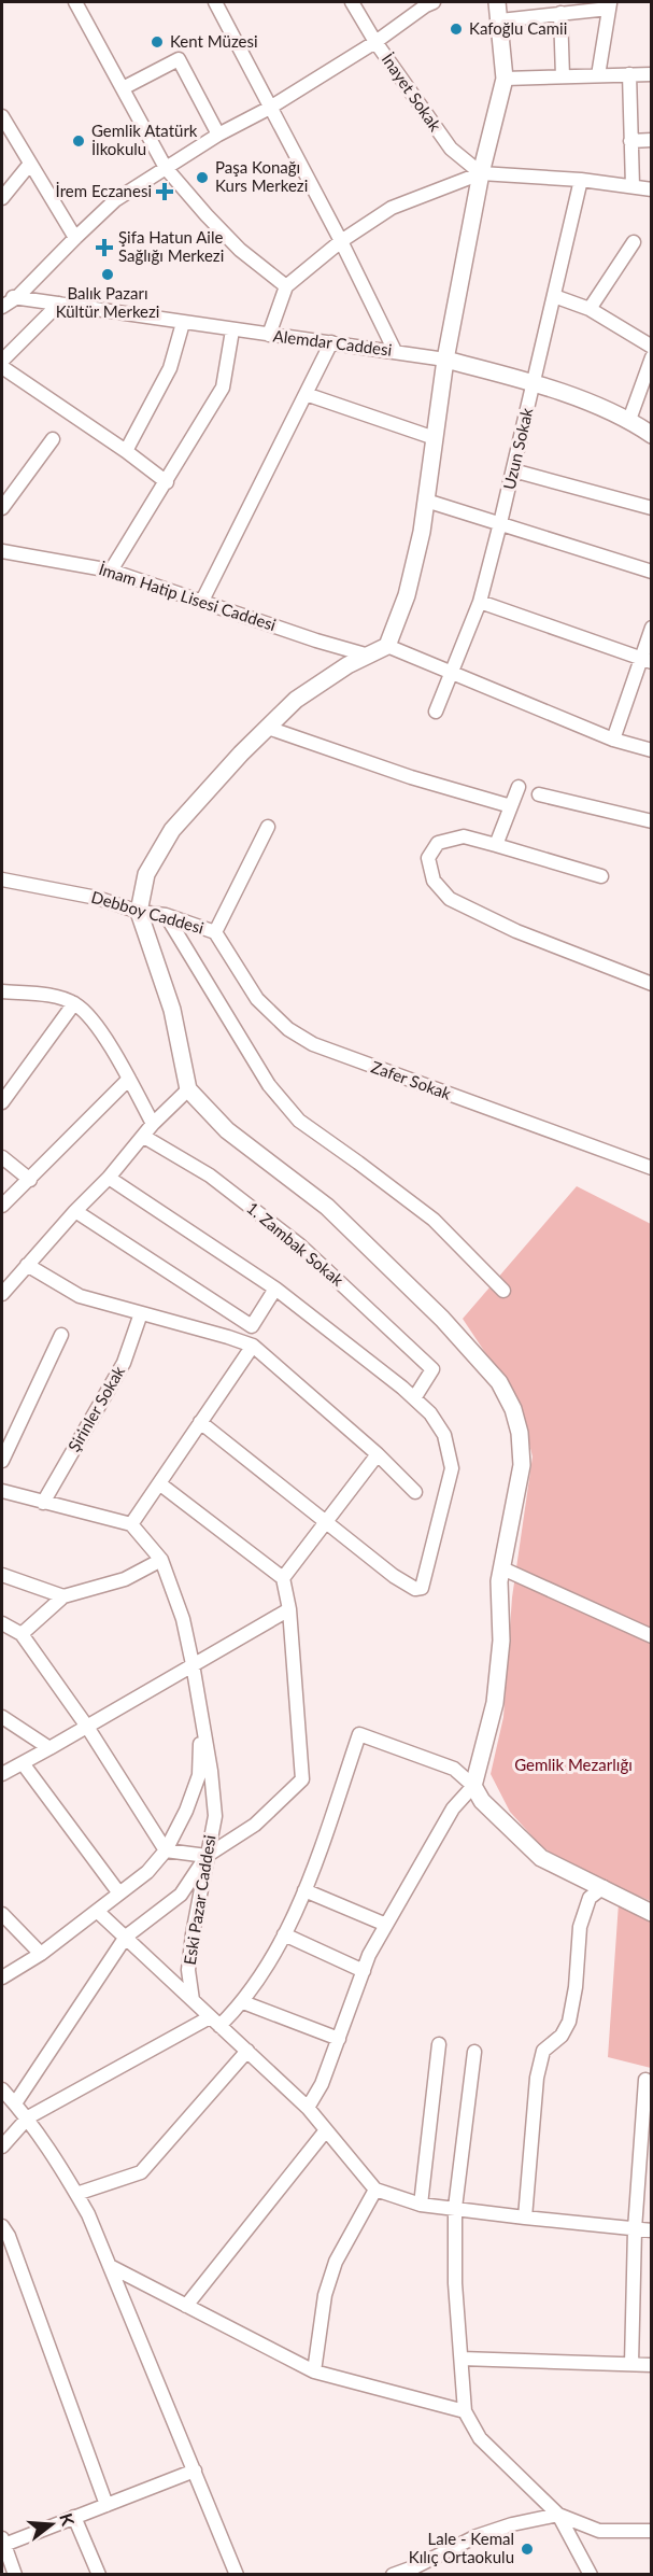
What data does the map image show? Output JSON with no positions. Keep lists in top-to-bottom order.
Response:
{
  "streets": {
    "street": [
      "İnayet Sokak",
      "Alemdar Caddesi",
      "Uzun Sokak",
      "İmam Hatip Lisesi Caddesi",
      "Debboy Caddesi",
      "Zafer Sokak",
      "1. Zambak Sokak",
      "Şirinler Sokak",
      "Eski Pazar Caddesi"
    ]
  },
  "crossings": [
    ["Alemdar Caddesi", "Uzun Sokak"],
    ["Debboy Caddesi", "Zafer Sokak"]
  ],
  "parks": ["Gemlik Mezarlığı"],
  "places": {
    "other": [
      "Kafoğlu Camii",
      "Kent Müzesi",
      "Gemlik Atatürk İlkokulu",
      "Paşa Konağı Kurs Merkezi",
      "Balık Pazarı Kültür Merkezi",
      "Lale - Kemal Kılıç Ortaokulu"
    ],
    "health": ["İrem Eczanesi", "Şifa Hatun Aile Sağlığı Merkezi"]
  },
  "north": "right"
}
